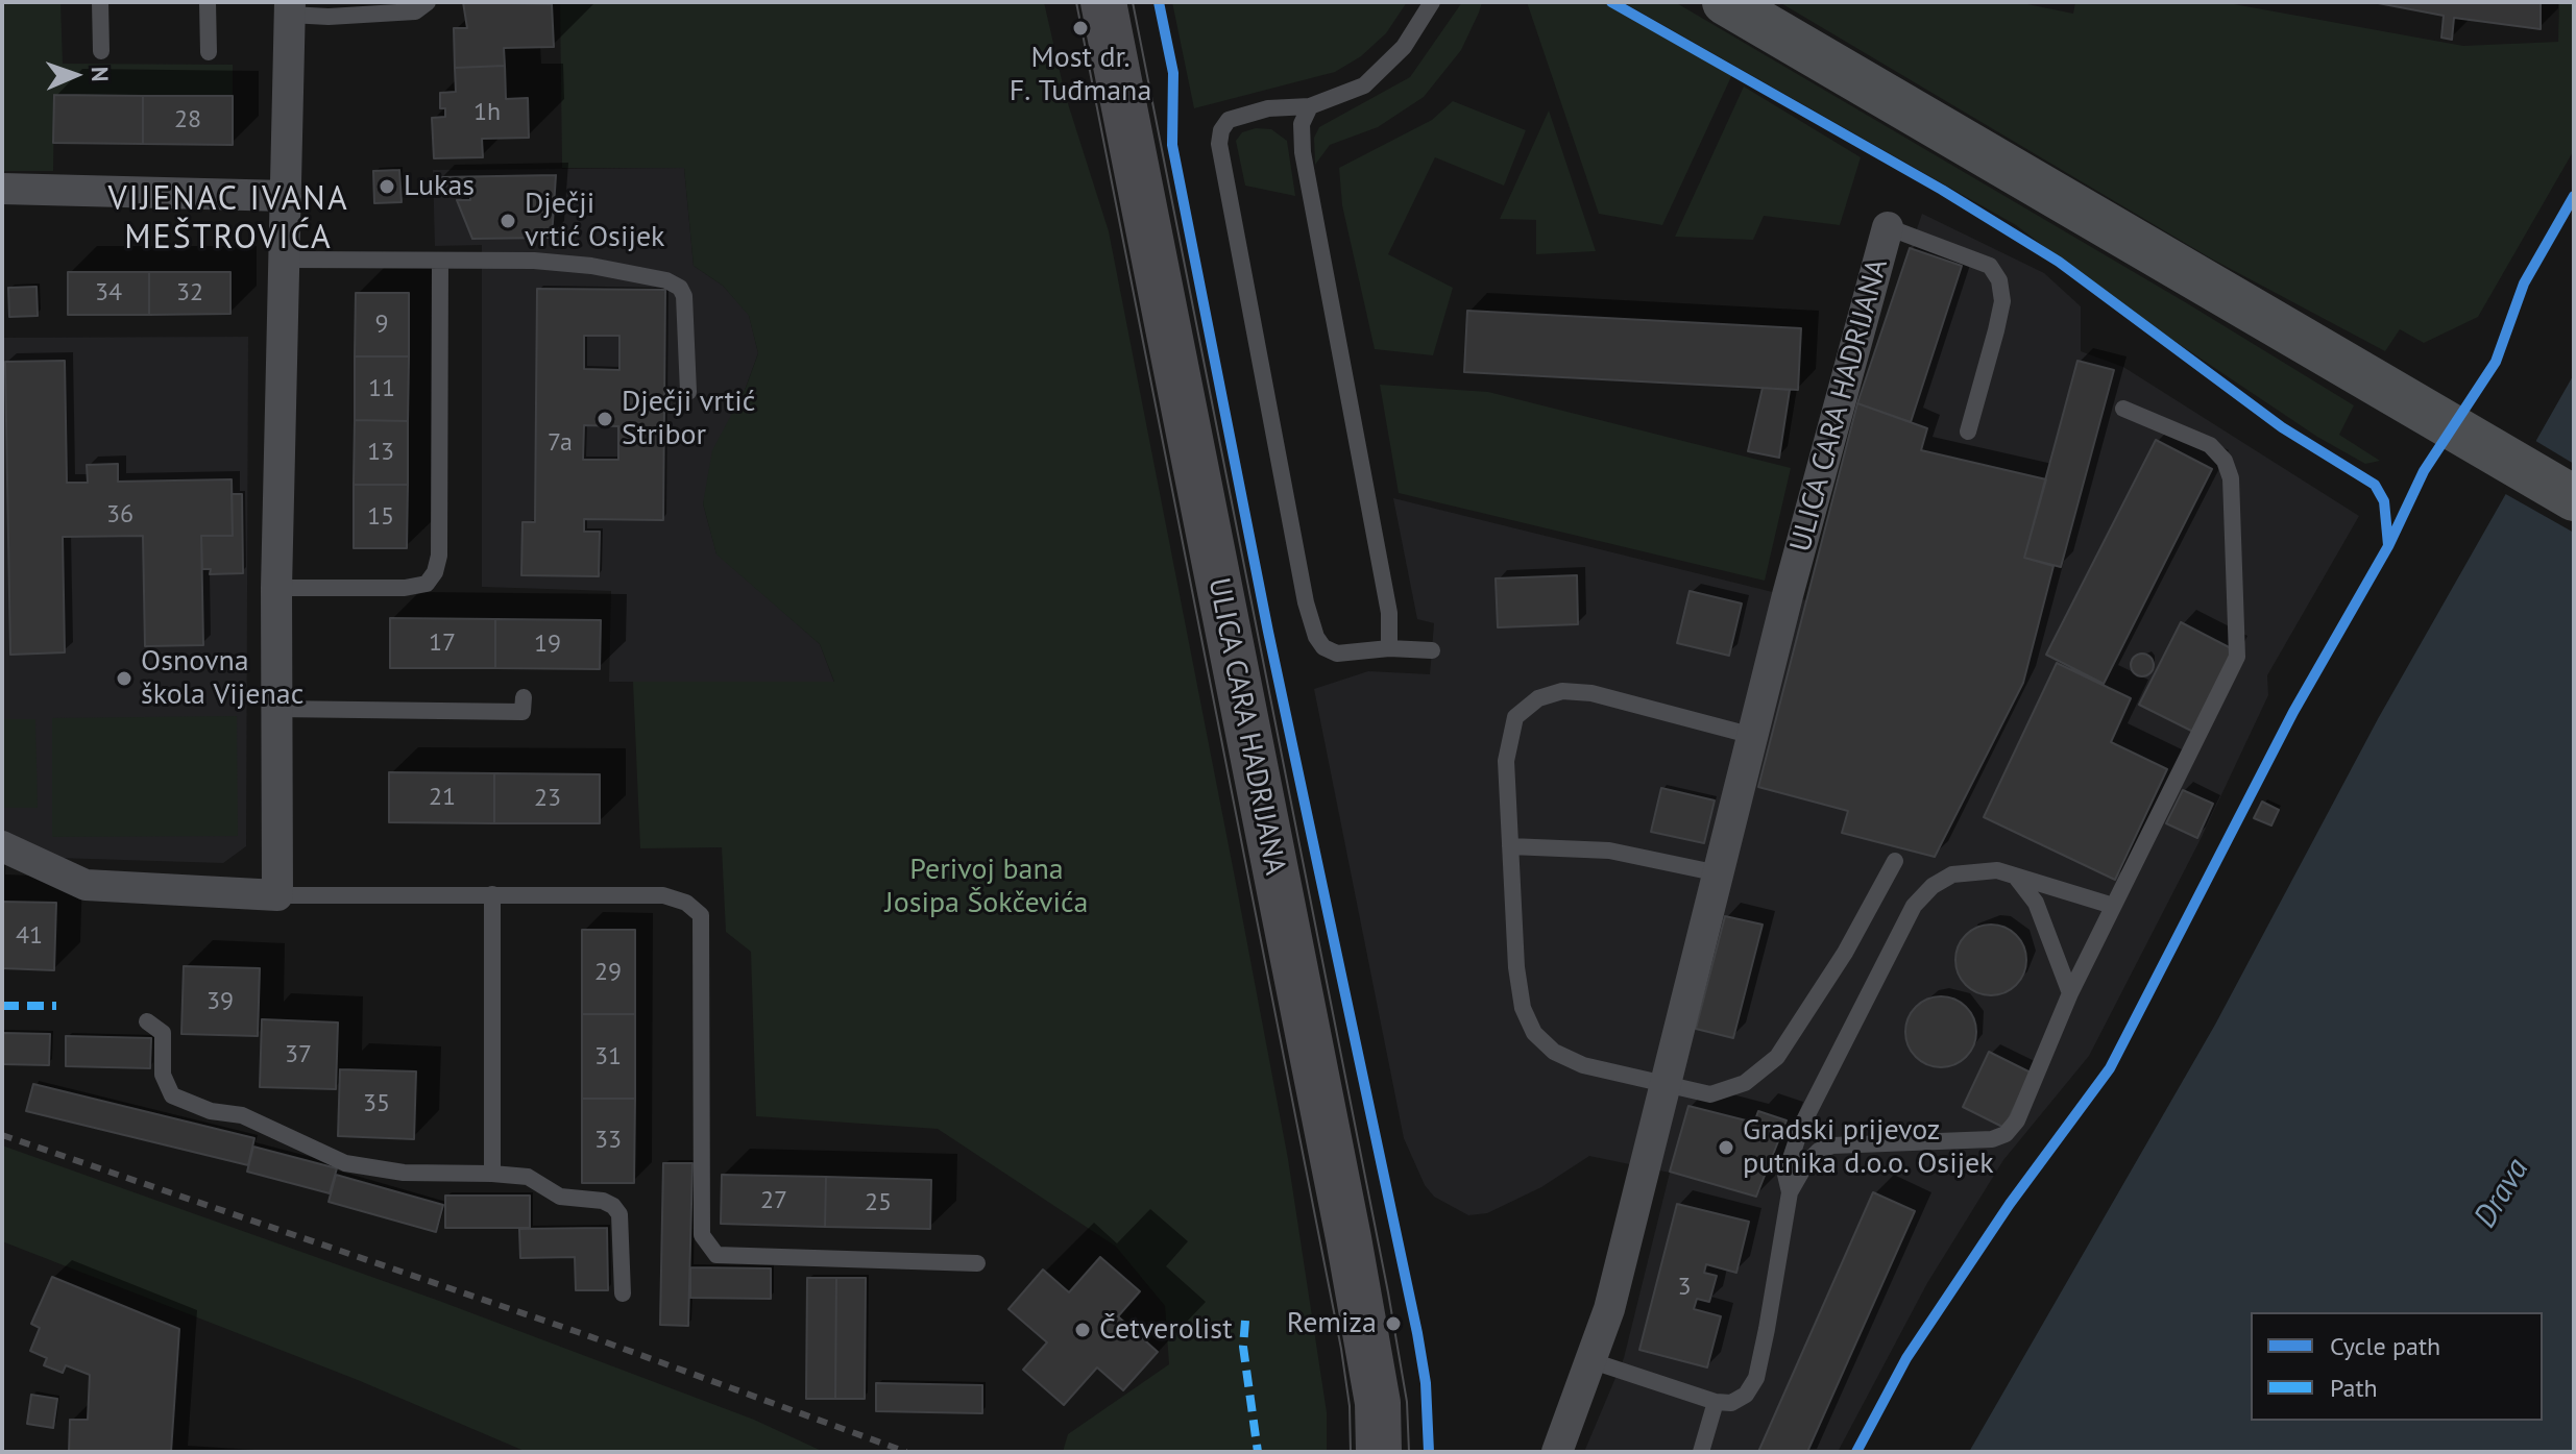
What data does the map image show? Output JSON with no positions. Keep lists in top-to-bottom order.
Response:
{
  "streets": {
    "main road": ["ULICA CARA HADRIJANA"]
  },
  "districts": ["VIJENAC IVANA MEŠTROVIĆA"],
  "water": ["Drava"],
  "parks": ["Perivoj bana Josipa Šokčevića"],
  "places": [
    "Most dr. F. Tuđmana",
    "Lukas",
    "Dječji vrtić Osijek",
    "Dječji vrtić Stribor",
    "Osnovna škola Vijenac",
    "Gradski prijevoz putnika d.o.o. Osijek",
    "Remiza",
    "Četverolist"
  ],
  "house_numbers": [
    "1h",
    "28",
    "34",
    "32",
    "9",
    "11",
    "7a",
    "13",
    "36",
    "15",
    "17",
    "19",
    "21",
    "23",
    "41",
    "29",
    "39",
    "37",
    "31",
    "35",
    "33",
    "27",
    "25",
    "3"
  ],
  "legend": ["Cycle path", "Path"],
  "north": "right"
}
